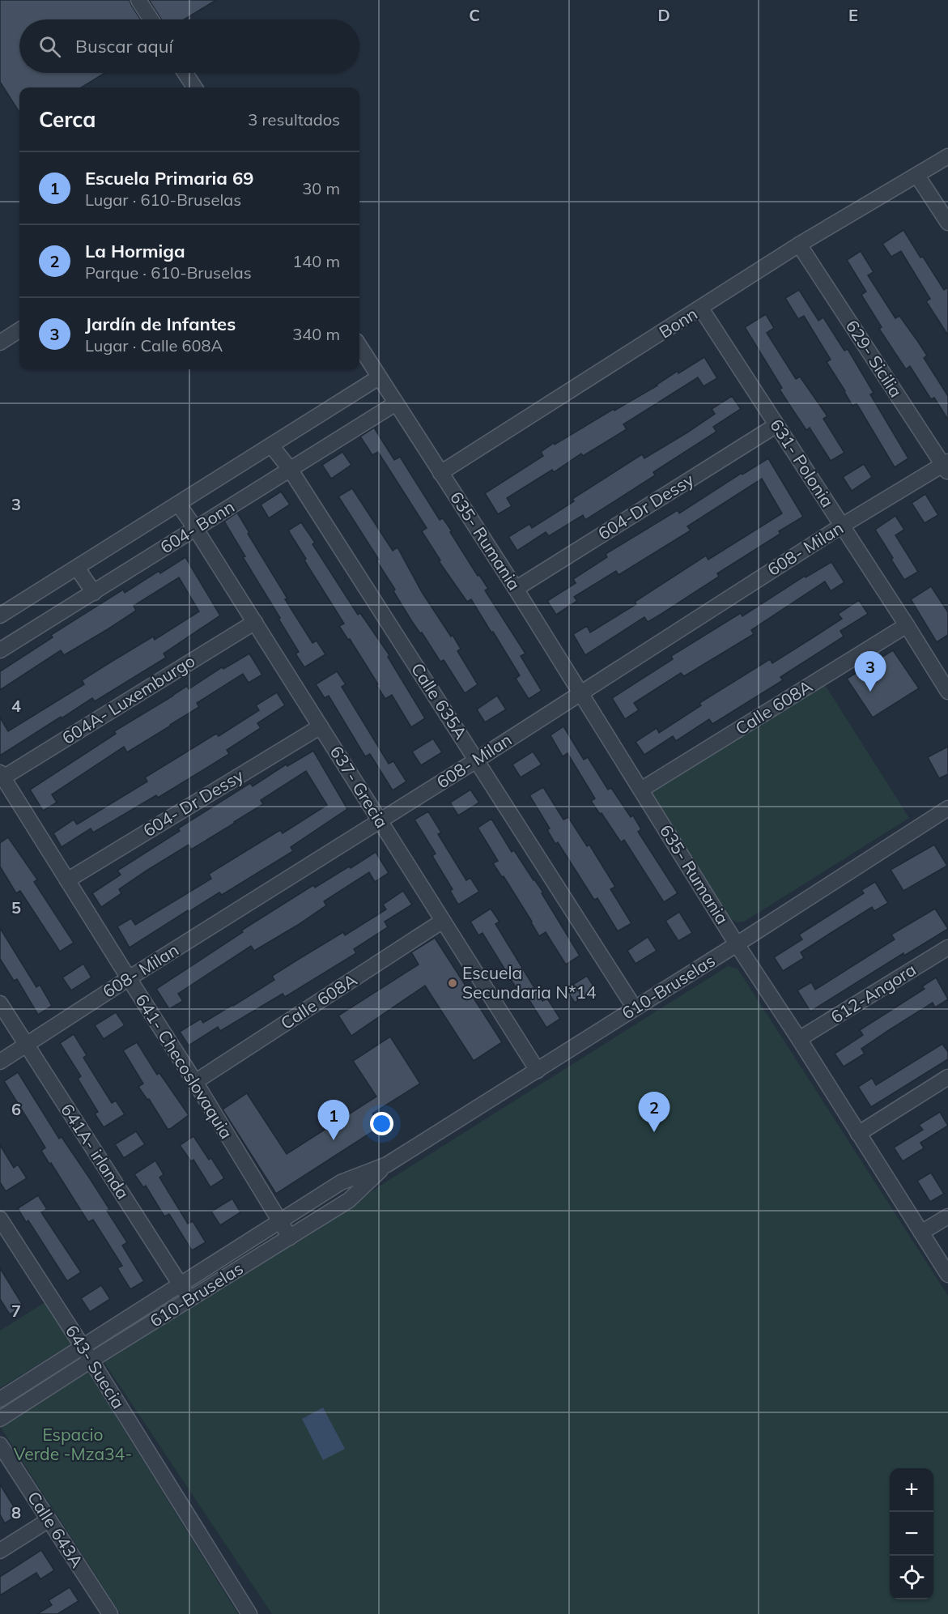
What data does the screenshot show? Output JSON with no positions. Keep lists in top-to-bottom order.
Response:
{
  "streets": {
    "street": [
      "Bonn",
      "629- Sicilia",
      "631- Polonia",
      "604-Dr Dessy",
      "604- Bonn",
      "635- Rumania",
      "608- Milan",
      "604A- Luxemburgo",
      "Calle 635A",
      "Calle 608A",
      "637- Grecia",
      "604- Dr Dessy",
      "610-Bruselas",
      "612-Angora",
      "641- Checoslovaquia",
      "641A- irlanda",
      "643- Suecia",
      "Calle 643A"
    ]
  },
  "crossings": [
    ["Bonn", "629- Sicilia"],
    ["Bonn", "631- Polonia"],
    ["Bonn", "635- Rumania"],
    ["629- Sicilia", "608- Milan"],
    ["631- Polonia", "604-Dr Dessy"],
    ["631- Polonia", "608- Milan"],
    ["631- Polonia", "Calle 608A"],
    ["604-Dr Dessy", "635- Rumania"],
    ["604- Bonn", "635- Rumania"],
    ["604- Bonn", "Calle 635A"],
    ["604- Bonn", "637- Grecia"],
    ["635- Rumania", "608- Milan"],
    ["635- Rumania", "Calle 608A"],
    ["635- Rumania", "610-Bruselas"],
    ["635- Rumania", "612-Angora"],
    ["608- Milan", "Calle 635A"],
    ["608- Milan", "637- Grecia"],
    ["608- Milan", "641- Checoslovaquia"],
    ["608- Milan", "641A- irlanda"],
    ["604A- Luxemburgo", "637- Grecia"],
    ["604A- Luxemburgo", "641- Checoslovaquia"],
    ["Calle 635A", "610-Bruselas"],
    ["Calle 608A", "637- Grecia"],
    ["Calle 608A", "641- Checoslovaquia"],
    ["637- Grecia", "604- Dr Dessy"],
    ["637- Grecia", "610-Bruselas"],
    ["604- Dr Dessy", "641- Checoslovaquia"],
    ["610-Bruselas", "641- Checoslovaquia"],
    ["610-Bruselas", "641A- irlanda"],
    ["610-Bruselas", "643- Suecia"]
  ],
  "parks": ["Espacio Verde -Mza34-"],
  "places": ["Escuela Secundaria N*14"],
  "page": {
    "search": "Buscar aquí",
    "heading": ["Cerca", "3 resultados"],
    "list": [
      {
        "mark": "1",
        "name": "Escuela Primaria 69",
        "note": "Lugar · 610-Bruselas",
        "value": "30 m"
      },
      {
        "mark": "2",
        "name": "La Hormiga",
        "note": "Parque · 610-Bruselas",
        "value": "140 m"
      },
      {
        "mark": "3",
        "name": "Jardín de Infantes",
        "note": "Lugar · Calle 608A",
        "value": "340 m"
      }
    ],
    "pins": ["3", "2", "1"],
    "map_buttons": ["+", "−"]
  },
  "grid": {
    "columns": ["C", "D", "E"],
    "rows": [
      "3",
      "4",
      "5",
      "6",
      "7",
      "8"
    ]
  }
}
